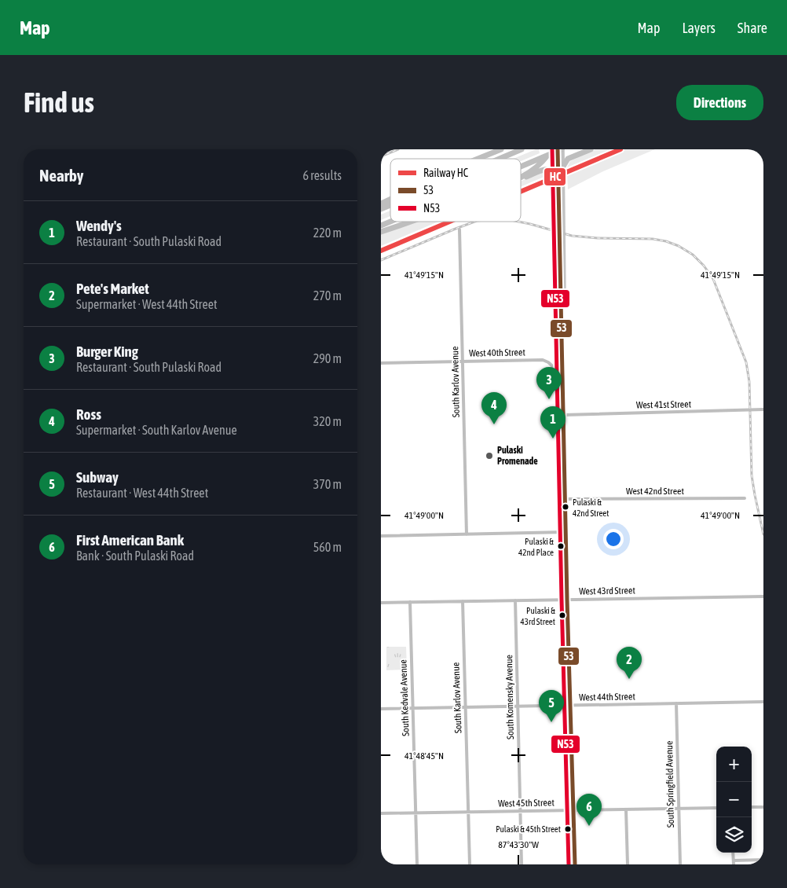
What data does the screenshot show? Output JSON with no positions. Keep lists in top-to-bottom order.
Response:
{
  "streets": {
    "street": [
      "West 40th Street",
      "South Karlov Avenue",
      "West 41st Street",
      "West 42nd Street",
      "West 43rd Street",
      "South Komensky Avenue",
      "West 44th Street",
      "South Kedvale Avenue",
      "South Springfield Avenue",
      "West 45th Street"
    ]
  },
  "crossings": [
    ["West 40th Street", "South Karlov Avenue"],
    ["South Karlov Avenue", "West 43rd Street"],
    ["South Karlov Avenue", "West 44th Street"],
    ["South Karlov Avenue", "West 45th Street"],
    ["West 43rd Street", "South Komensky Avenue"],
    ["West 43rd Street", "South Kedvale Avenue"],
    ["South Komensky Avenue", "West 44th Street"],
    ["South Komensky Avenue", "West 45th Street"],
    ["West 44th Street", "South Kedvale Avenue"],
    ["West 44th Street", "South Springfield Avenue"],
    ["South Kedvale Avenue", "West 45th Street"],
    ["South Springfield Avenue", "West 45th Street"]
  ],
  "places": [
    "Pulaski Promenade",
    "Pulaski & 42nd Street",
    "Pulaski & 42nd Place",
    "Pulaski & 43rd Street",
    "Pulaski & 45th Street"
  ],
  "lines": ["rail line HC", "transit line 53", "transit line N53"],
  "legend": ["Railway HC", "53", "N53"],
  "page": {
    "header": "Map",
    "nav": ["Map", "Layers", "Share"],
    "buttons": "Directions",
    "title": "Find us",
    "heading": ["Nearby", "6 results"],
    "list": [
      {
        "mark": "1",
        "name": "Wendy's",
        "note": "Restaurant · South Pulaski Road",
        "value": "220 m"
      },
      {
        "mark": "2",
        "name": "Pete's Market",
        "note": "Supermarket · West 44th Street",
        "value": "270 m"
      },
      {
        "mark": "3",
        "name": "Burger King",
        "note": "Restaurant · South Pulaski Road",
        "value": "290 m"
      },
      {
        "mark": "4",
        "name": "Ross",
        "note": "Supermarket · South Karlov Avenue",
        "value": "320 m"
      },
      {
        "mark": "5",
        "name": "Subway",
        "note": "Restaurant · West 44th Street",
        "value": "370 m"
      },
      {
        "mark": "6",
        "name": "First American Bank",
        "note": "Bank · South Pulaski Road",
        "value": "560 m"
      }
    ],
    "pins": [
      "3",
      "4",
      "1",
      "2",
      "5",
      "6"
    ],
    "map_buttons": ["+", "−"]
  },
  "coordinates": [
    "41°49'15\"N",
    "41°49'00\"N",
    "41°48'45\"N",
    "87°43'30\"W"
  ]
}
